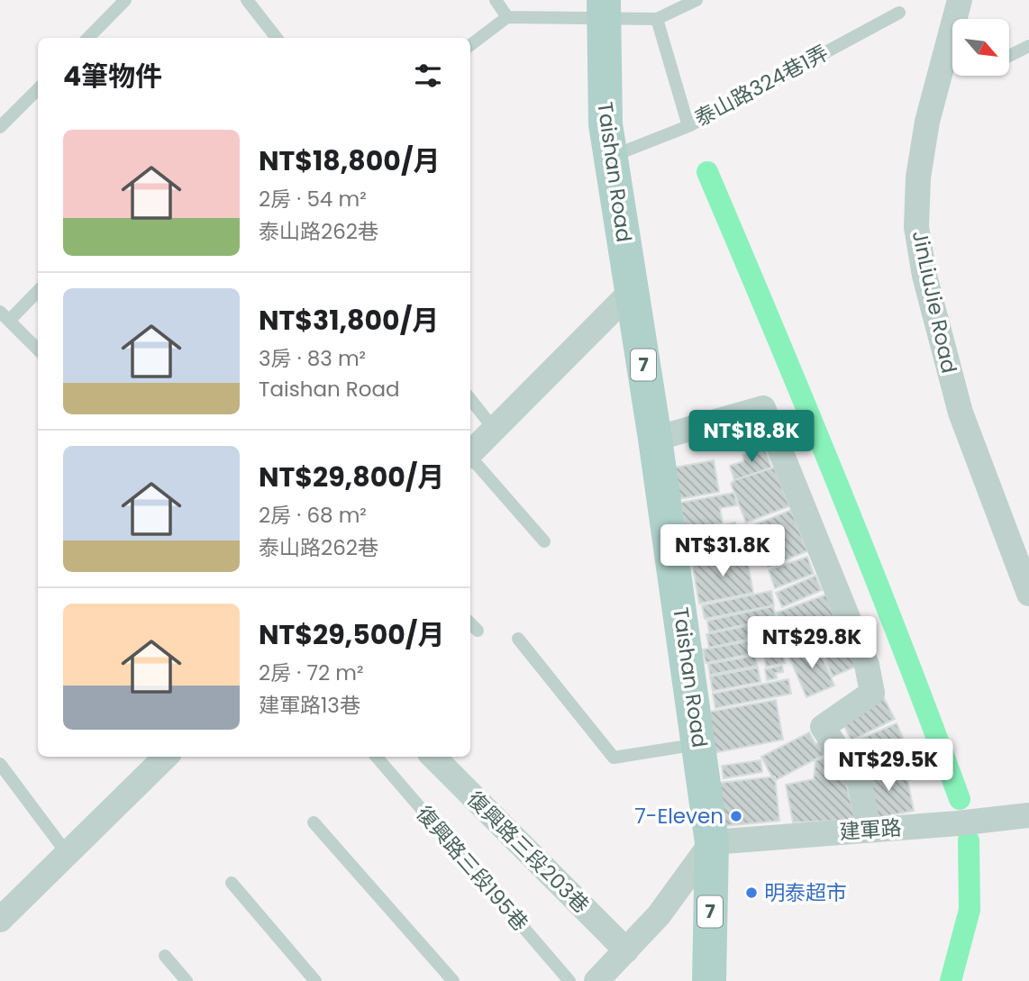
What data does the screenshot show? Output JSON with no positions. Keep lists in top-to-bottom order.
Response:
{
  "streets": {
    "main road": ["Taishan Road", "7"],
    "street": ["JinLiuJie Road", "建軍路", "復興路三段203巷"],
    "lane": ["泰山路324巷1弄", "復興路三段195巷"]
  },
  "crossings": [
    ["Taishan Road", "建軍路"]
  ],
  "places": ["7-Eleven", "明泰超市"],
  "north": "bottom right",
  "page": {
    "heading": "4筆物件",
    "list": [
      {
        "name": "NT$18,800/月",
        "note": "2房 · 54 m² · 泰山路262巷"
      },
      {
        "name": "NT$31,800/月",
        "note": "3房 · 83 m² · Taishan Road"
      },
      {
        "name": "NT$29,800/月",
        "note": "2房 · 68 m² · 泰山路262巷"
      },
      {
        "name": "NT$29,500/月",
        "note": "2房 · 72 m² · 建軍路13巷"
      }
    ],
    "price": [
      "NT$18.8K",
      "NT$31.8K",
      "NT$29.8K",
      "NT$29.5K"
    ]
  }
}
